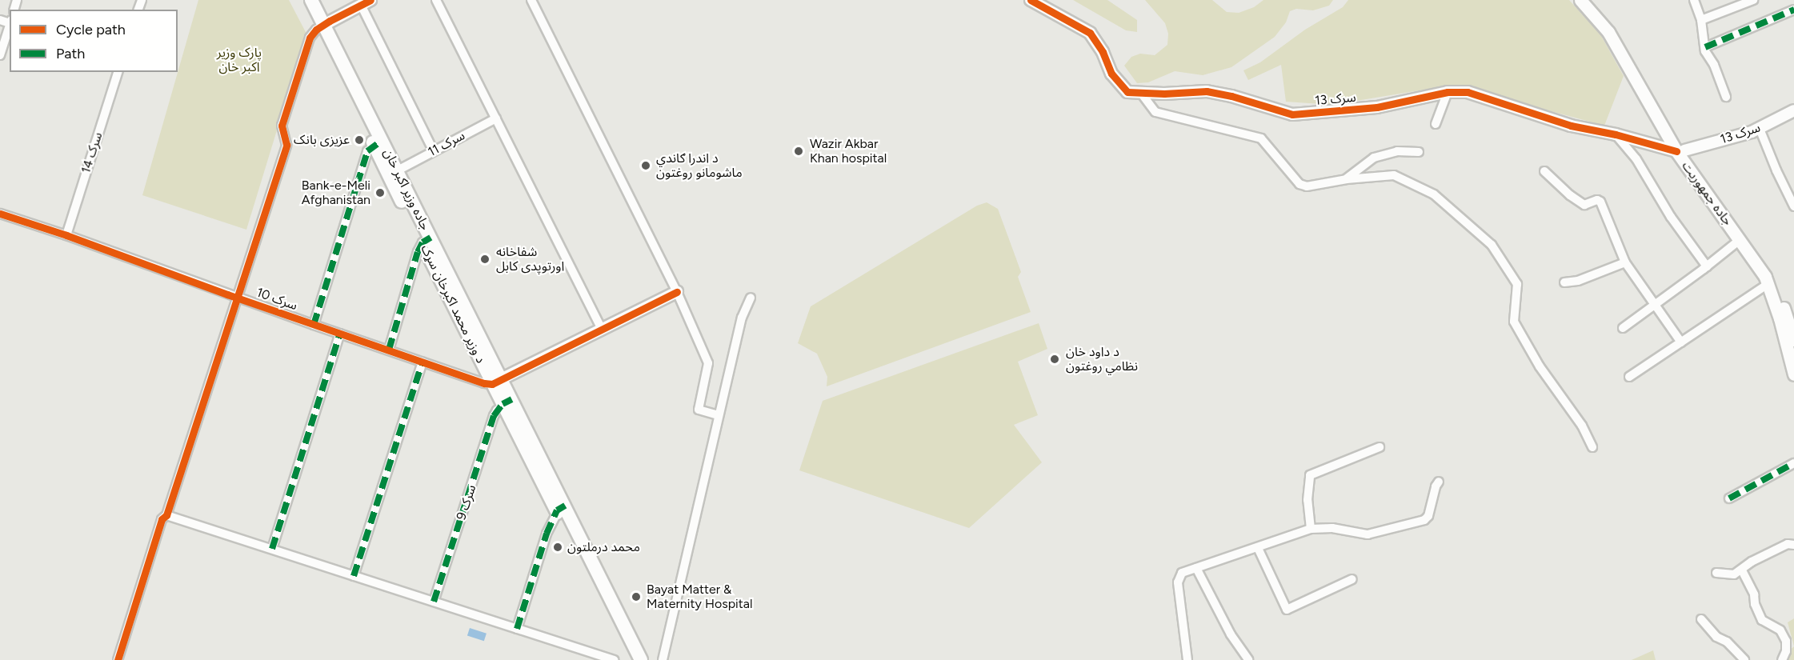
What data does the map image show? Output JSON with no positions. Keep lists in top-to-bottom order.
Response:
{
  "streets": {
    "main road": ["جاده وزیر اکبر خان", "جاده جمهوریت", "د وزیر محمد اکبرخان سړک"],
    "street": [
      "سرک 13",
      "سرک 11",
      "سرک 14",
      "سرک 10",
      "سرک 9"
    ]
  },
  "crossings": [
    ["سرک 13", "جاده جمهوریت"],
    ["سرک 11", "جاده وزیر اکبر خان"],
    ["سرک 14", "سرک 10"],
    ["جاده وزیر اکبر خان", "د وزیر محمد اکبرخان سړک"],
    ["سرک 10", "د وزیر محمد اکبرخان سړک"],
    ["د وزیر محمد اکبرخان سړک", "سرک 9"]
  ],
  "parks": ["پارک وزیر اکبر خان"],
  "places": [
    "عزیزی بانک",
    "Wazir Akbar Khan hospital",
    "د اندرا ګاندي ماشومانو روغتون",
    "Bank-e-Meli Afghanistan",
    "شفاخانه اورتوپدی کابل",
    "د داود خان نظامي روغتون",
    "محمد درملتون",
    "Bayat Matter & Maternity Hospital"
  ],
  "legend": ["Cycle path", "Path"]
}
